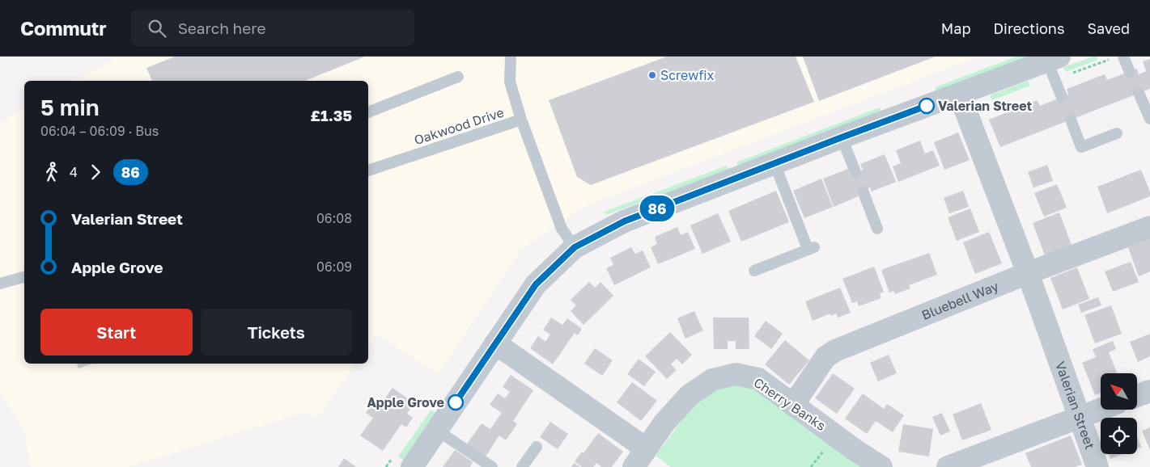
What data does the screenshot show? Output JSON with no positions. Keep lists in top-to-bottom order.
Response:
{
  "streets": {
    "street": ["Bluebell Way", "Cherry Banks", "Valerian Street"],
    "lane": ["Oakwood Drive"]
  },
  "crossings": [
    ["Bluebell Way", "Cherry Banks"],
    ["Bluebell Way", "Valerian Street"]
  ],
  "places": ["Screwfix", "Valerian Street", "Apple Grove"],
  "lines": ["bus line 86"],
  "north": "top left",
  "page": {
    "header": "Commutr",
    "search": "Search here",
    "nav": ["Map", "Directions", "Saved"],
    "on_map": "86",
    "heading": ["5 min", "06:04 – 06:09 · Bus", "£1.35"],
    "legs": ["4", "86"],
    "list": [
      {
        "name": "Valerian Street",
        "value": "06:08"
      },
      {
        "name": "Apple Grove",
        "value": "06:09"
      }
    ],
    "buttons": ["Start", "Tickets"]
  }
}
